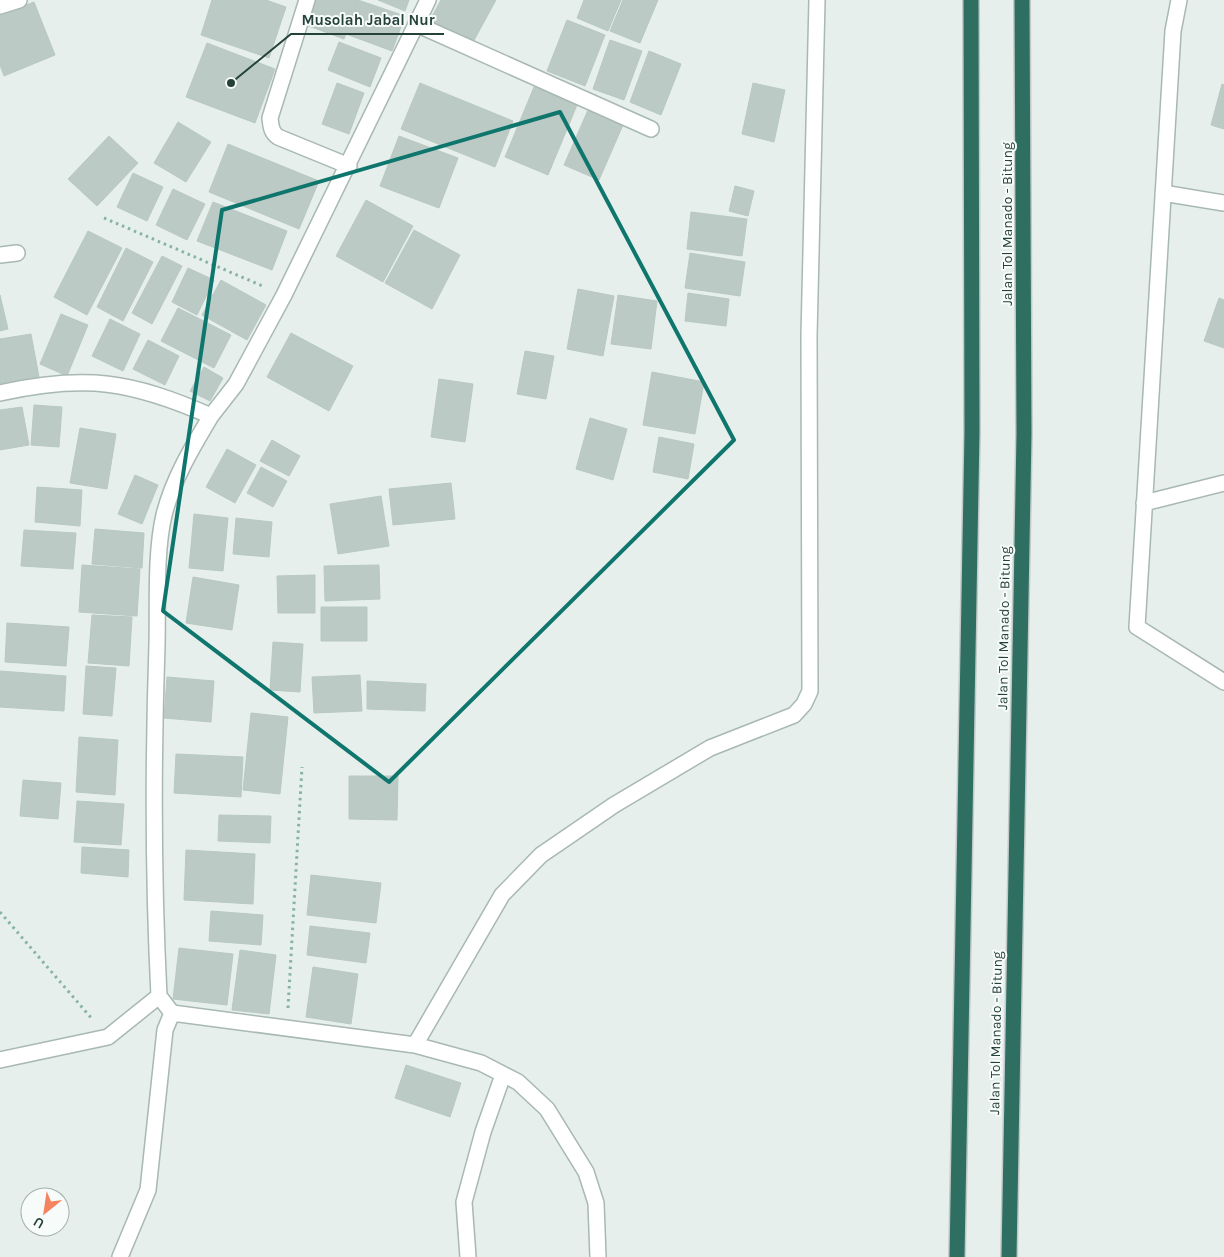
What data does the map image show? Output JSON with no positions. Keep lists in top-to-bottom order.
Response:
{
  "streets": {
    "highway": ["Jalan Tol Manado - Bitung"]
  },
  "places": ["Musolah Jabal Nur"],
  "north": "bottom left"
}
